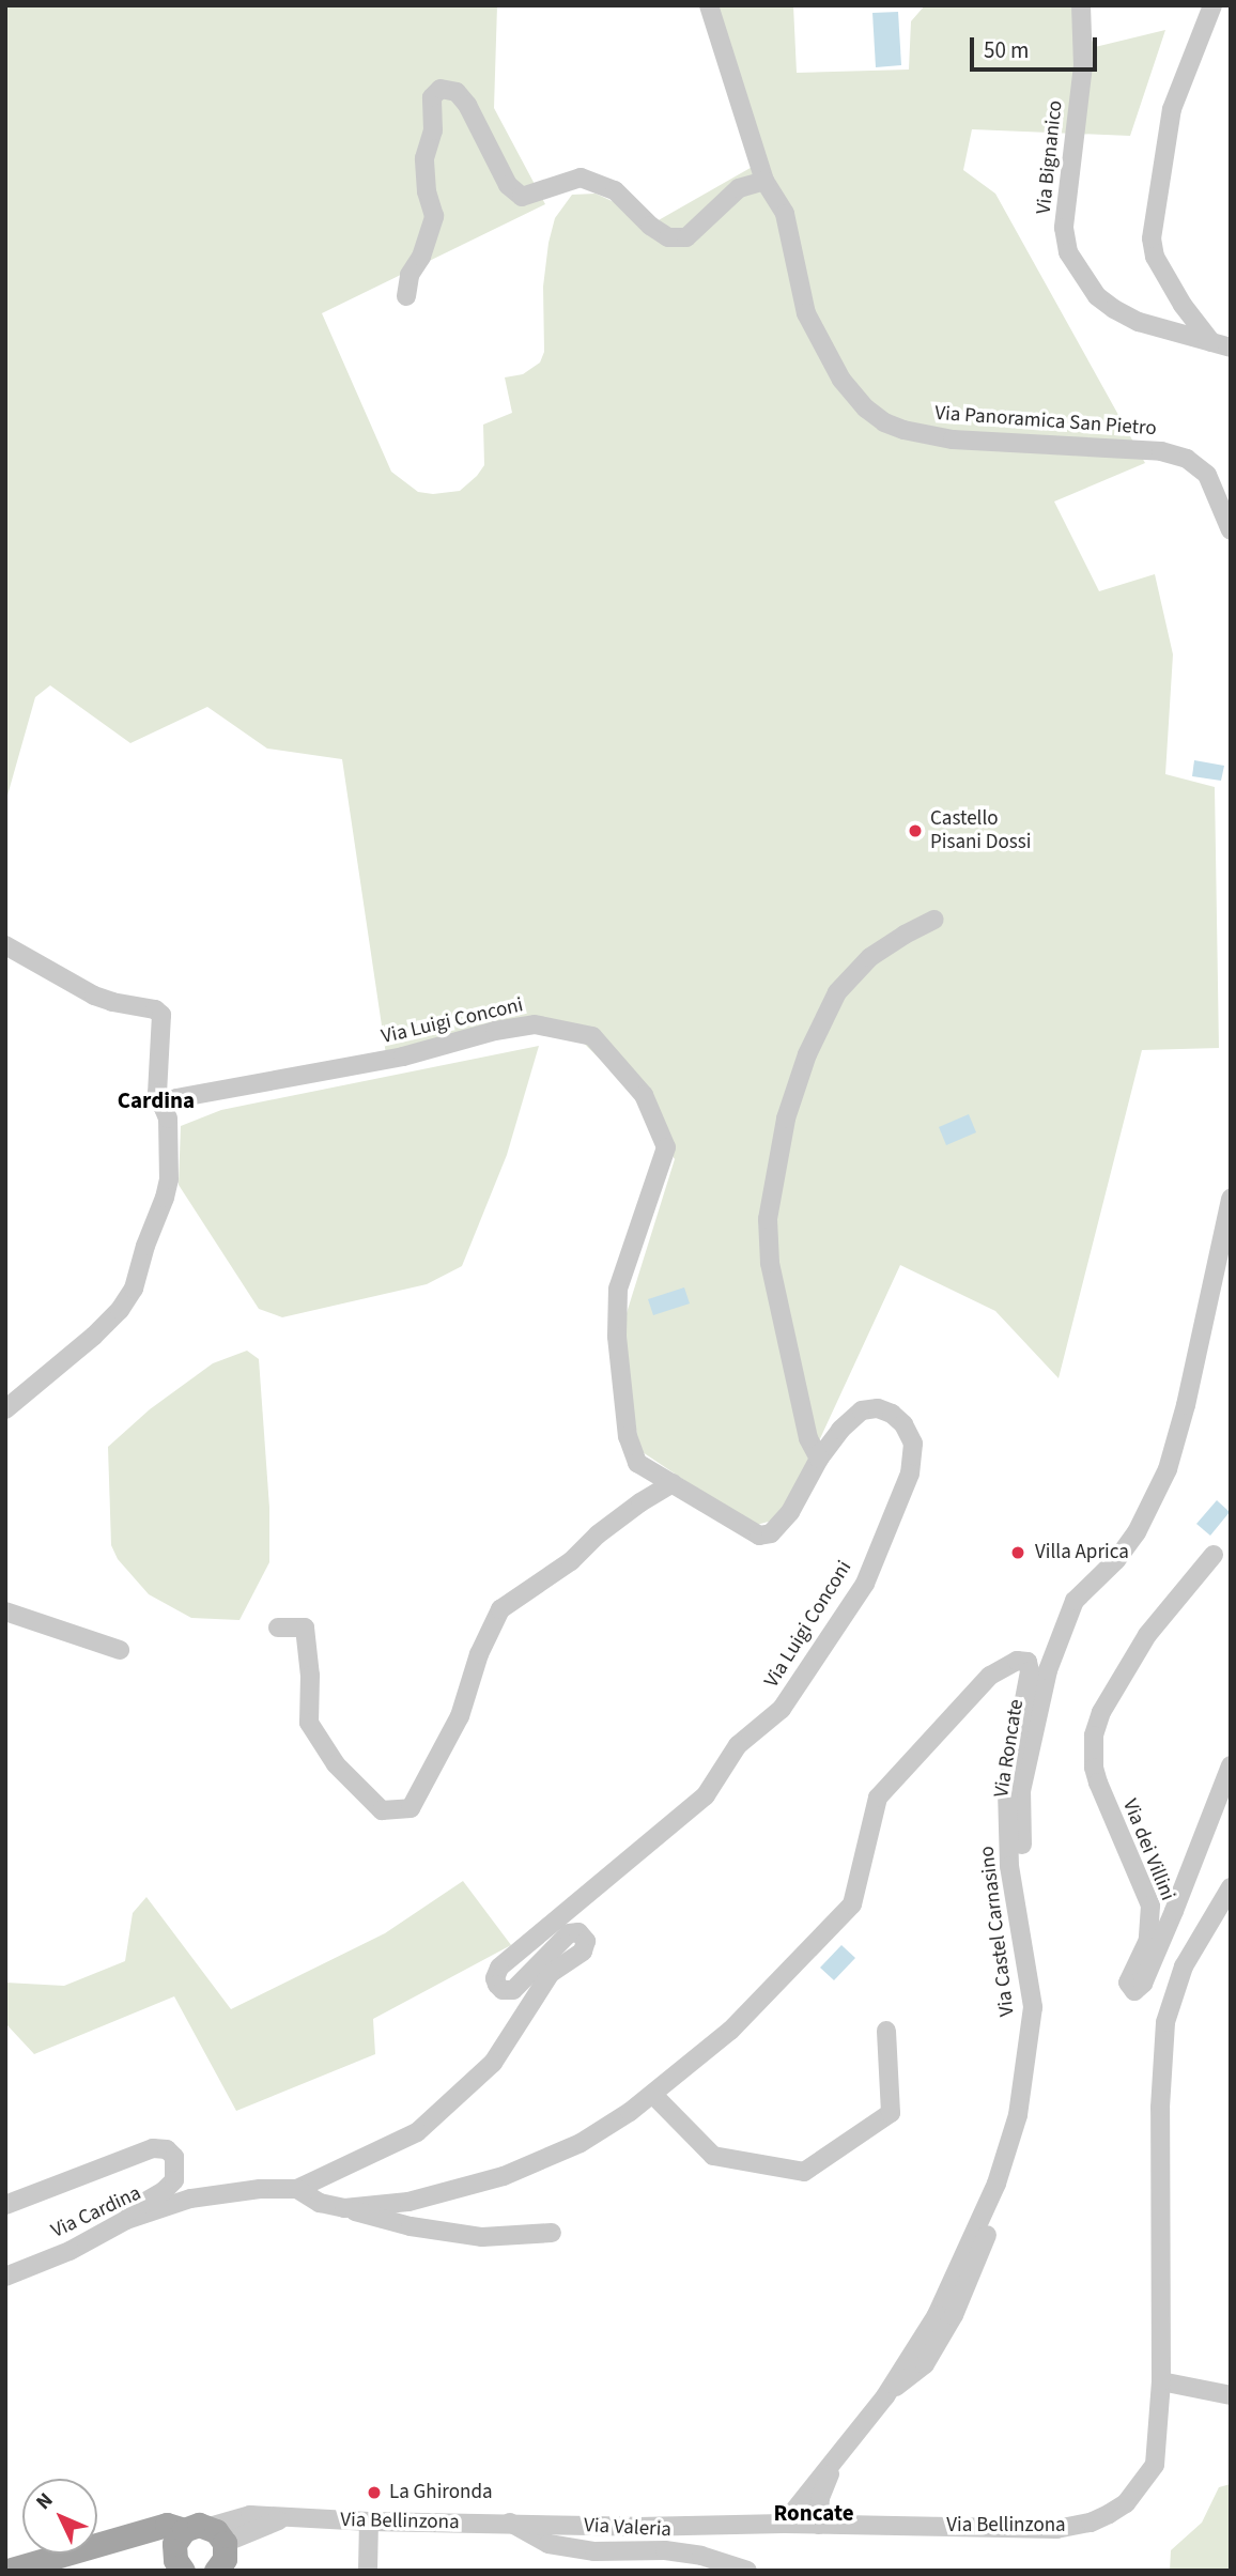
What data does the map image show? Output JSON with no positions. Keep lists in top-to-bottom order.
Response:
{
  "streets": {
    "street": [
      "Via Bignanico",
      "Via Panoramica San Pietro",
      "Via Luigi Conconi",
      "Via Roncate",
      "Via dei Villini",
      "Via Castel Carnasino",
      "Via Cardina",
      "Via Bellinzona",
      "Via Valeria"
    ]
  },
  "crossings": [
    ["Via Luigi Conconi", "Via Castel Carnasino"],
    ["Via Luigi Conconi", "Via Cardina"],
    ["Via Roncate", "Via Castel Carnasino"],
    ["Via Castel Carnasino", "Via Cardina"],
    ["Via Castel Carnasino", "Via Bellinzona"],
    ["Via Bellinzona", "Via Valeria"]
  ],
  "districts": ["Cardina", "Roncate"],
  "places": ["Castello Pisani Dossi", "Villa Aprica", "La Ghironda"],
  "scale_bar": "50 m",
  "north": "top left"
}
